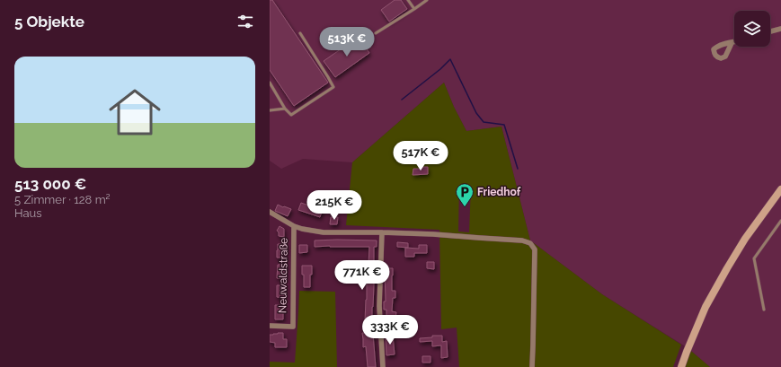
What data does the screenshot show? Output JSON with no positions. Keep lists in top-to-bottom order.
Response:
{
  "streets": {
    "street": ["Neuwaldstraße"]
  },
  "places": {
    "parking": ["Friedhof"]
  },
  "page": {
    "heading": "5 Objekte",
    "price": [
      "513K €",
      "517K €",
      "215K €",
      "771K €",
      "333K €"
    ],
    "list": [
      {
        "name": "513 000 €",
        "note": "5 Zimmer · 128 m² · Haus"
      }
    ]
  }
}
